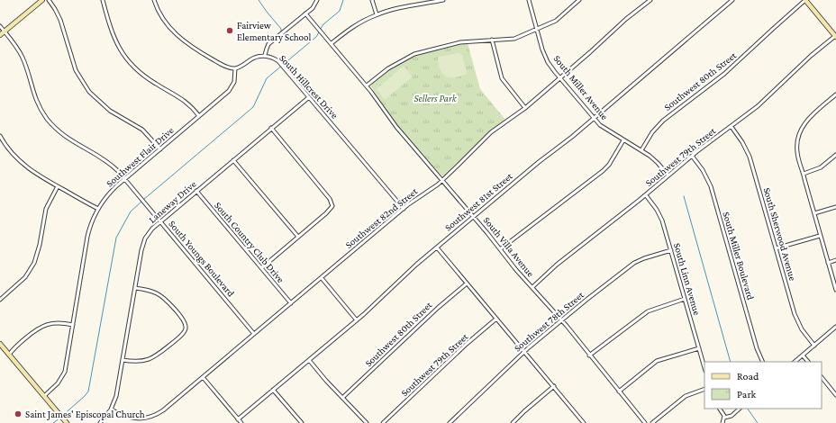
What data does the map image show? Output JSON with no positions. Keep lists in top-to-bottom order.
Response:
{
  "streets": {
    "street": [
      "Southwest 80th Street",
      "South Hillcrest Drive",
      "South Miller Avenue",
      "Southwest Flair Drive",
      "Southwest 79th Street",
      "Laneway Drive",
      "Southwest 81st Street",
      "Southwest 82nd Street",
      "South Sherwood Avenue",
      "South Country Club Drive",
      "South Villa Avenue",
      "South Miller Boulevard",
      "South Youngs Boulevard",
      "South Linn Avenue",
      "Southwest 78th Street"
    ]
  },
  "crossings": [
    ["Southwest 80th Street", "South Miller Avenue"],
    ["South Hillcrest Drive", "Southwest Flair Drive"],
    ["South Hillcrest Drive", "Laneway Drive"],
    ["South Hillcrest Drive", "Southwest 82nd Street"],
    ["South Miller Avenue", "Southwest 79th Street"],
    ["South Miller Avenue", "Southwest 81st Street"],
    ["South Miller Avenue", "Southwest 82nd Street"],
    ["Southwest Flair Drive", "South Youngs Boulevard"],
    ["Southwest 79th Street", "South Sherwood Avenue"],
    ["Southwest 79th Street", "South Villa Avenue"],
    ["Southwest 79th Street", "South Miller Boulevard"],
    ["Southwest 79th Street", "South Linn Avenue"],
    ["Laneway Drive", "Southwest 82nd Street"],
    ["Laneway Drive", "South Country Club Drive"],
    ["Laneway Drive", "South Youngs Boulevard"],
    ["Southwest 81st Street", "South Villa Avenue"],
    ["Southwest 82nd Street", "South Country Club Drive"],
    ["Southwest 82nd Street", "South Villa Avenue"],
    ["Southwest 82nd Street", "South Youngs Boulevard"],
    ["South Villa Avenue", "Southwest 78th Street"],
    ["South Linn Avenue", "Southwest 78th Street"]
  ],
  "parks": ["Sellers Park"],
  "places": ["Fairview Elementary School", "Saint James' Episcopal Church"],
  "legend": ["Road", "Park"]
}
